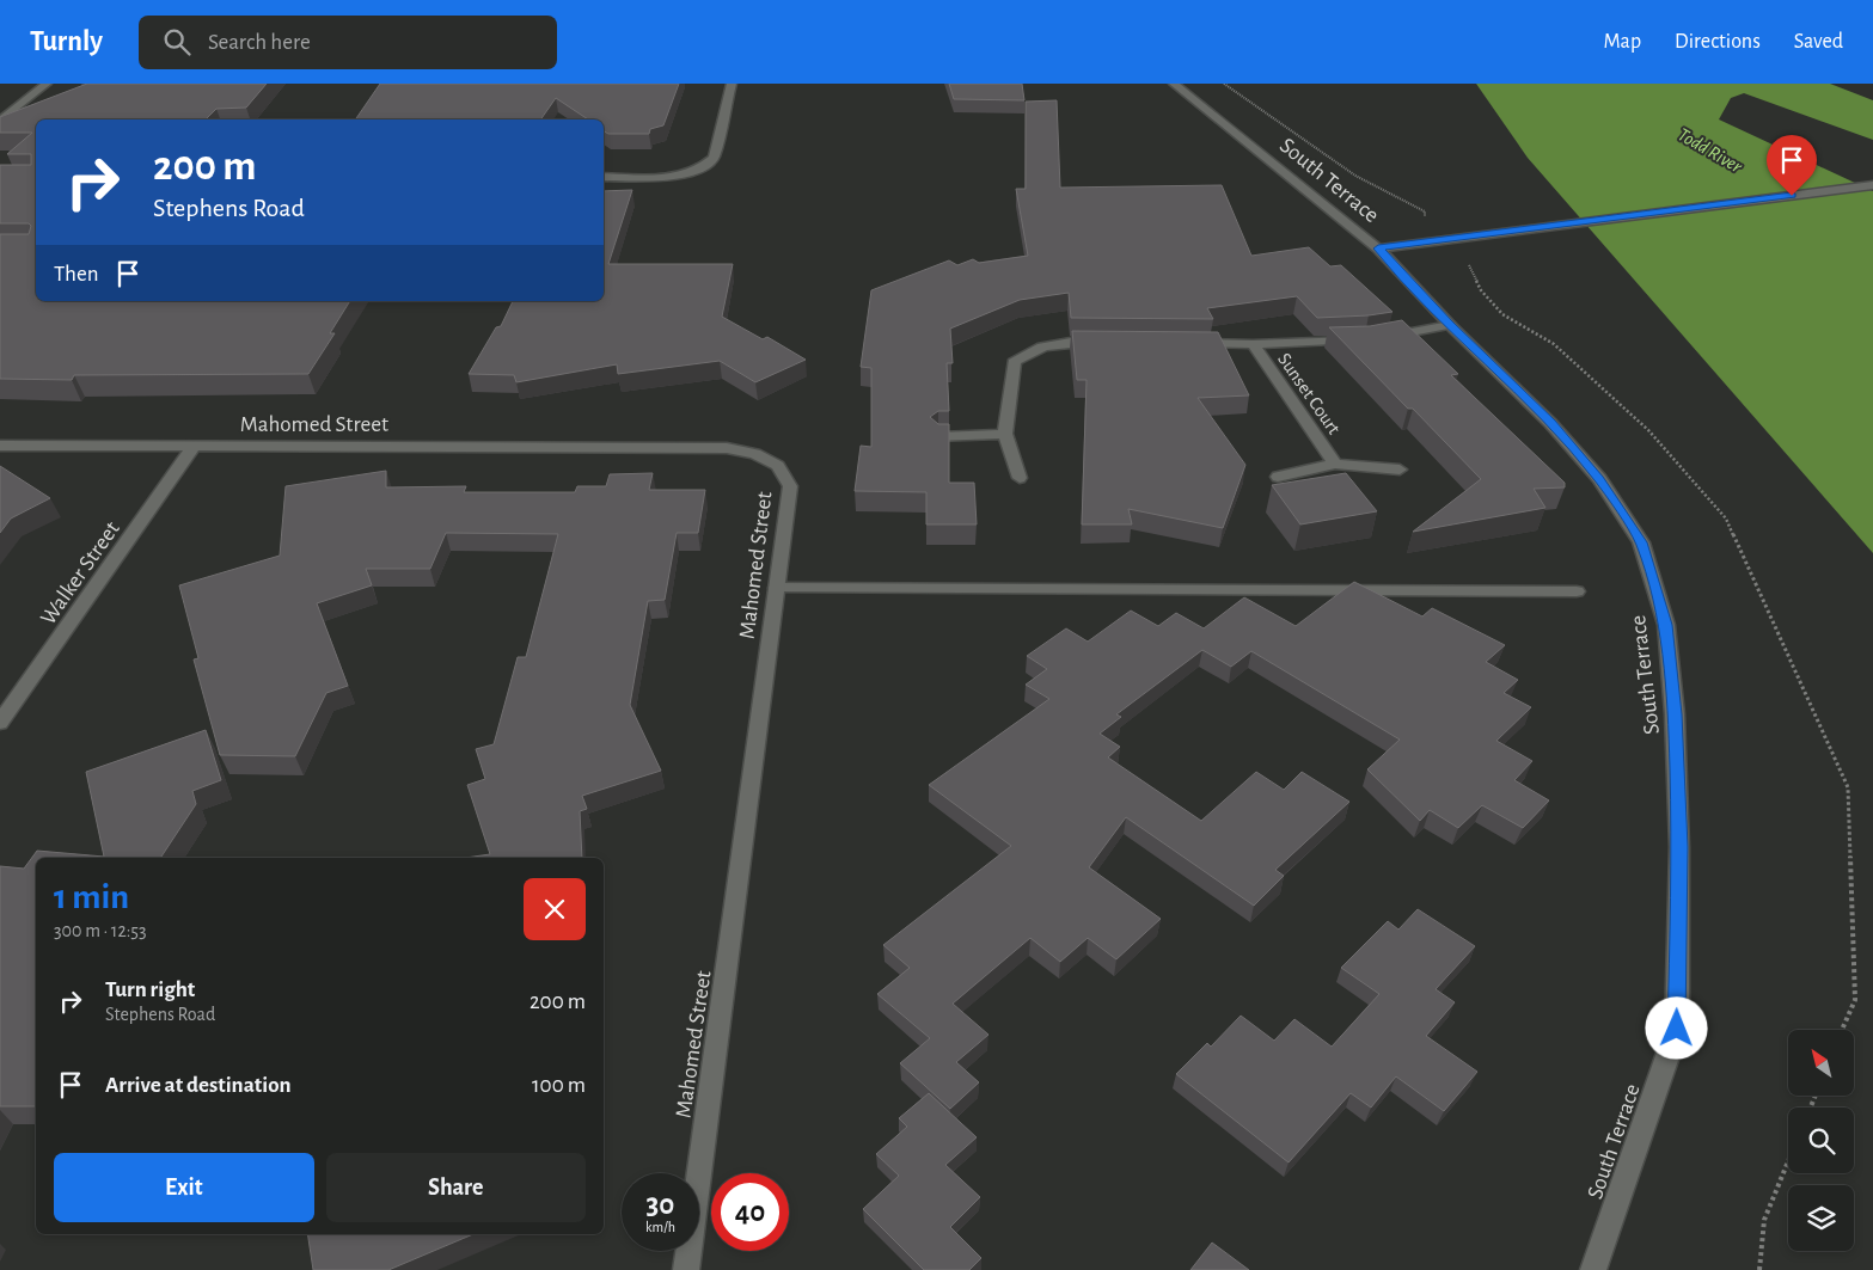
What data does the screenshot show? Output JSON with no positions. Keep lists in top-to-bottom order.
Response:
{
  "streets": {
    "street": [
      "South Terrace",
      "Sunset Court",
      "Mahomed Street",
      "Walker Street"
    ]
  },
  "crossings": [
    ["South Terrace", "Sunset Court"],
    ["Mahomed Street", "Walker Street"]
  ],
  "water": ["Todd River"],
  "north": "top left",
  "page": {
    "header": "Turnly",
    "search": "Search here",
    "nav": ["Map", "Directions", "Saved"],
    "turn": ["200 m", "Stephens Road"],
    "then": "Then",
    "heading": ["1 min", "300 m · 12:53"],
    "list": [
      {
        "name": "Turn right",
        "note": "Stephens Road",
        "value": "200 m"
      },
      {
        "name": "Arrive at destination",
        "value": "100 m"
      }
    ],
    "buttons": ["Exit", "Share"],
    "speed": "30 km/h",
    "limit": "40"
  }
}
